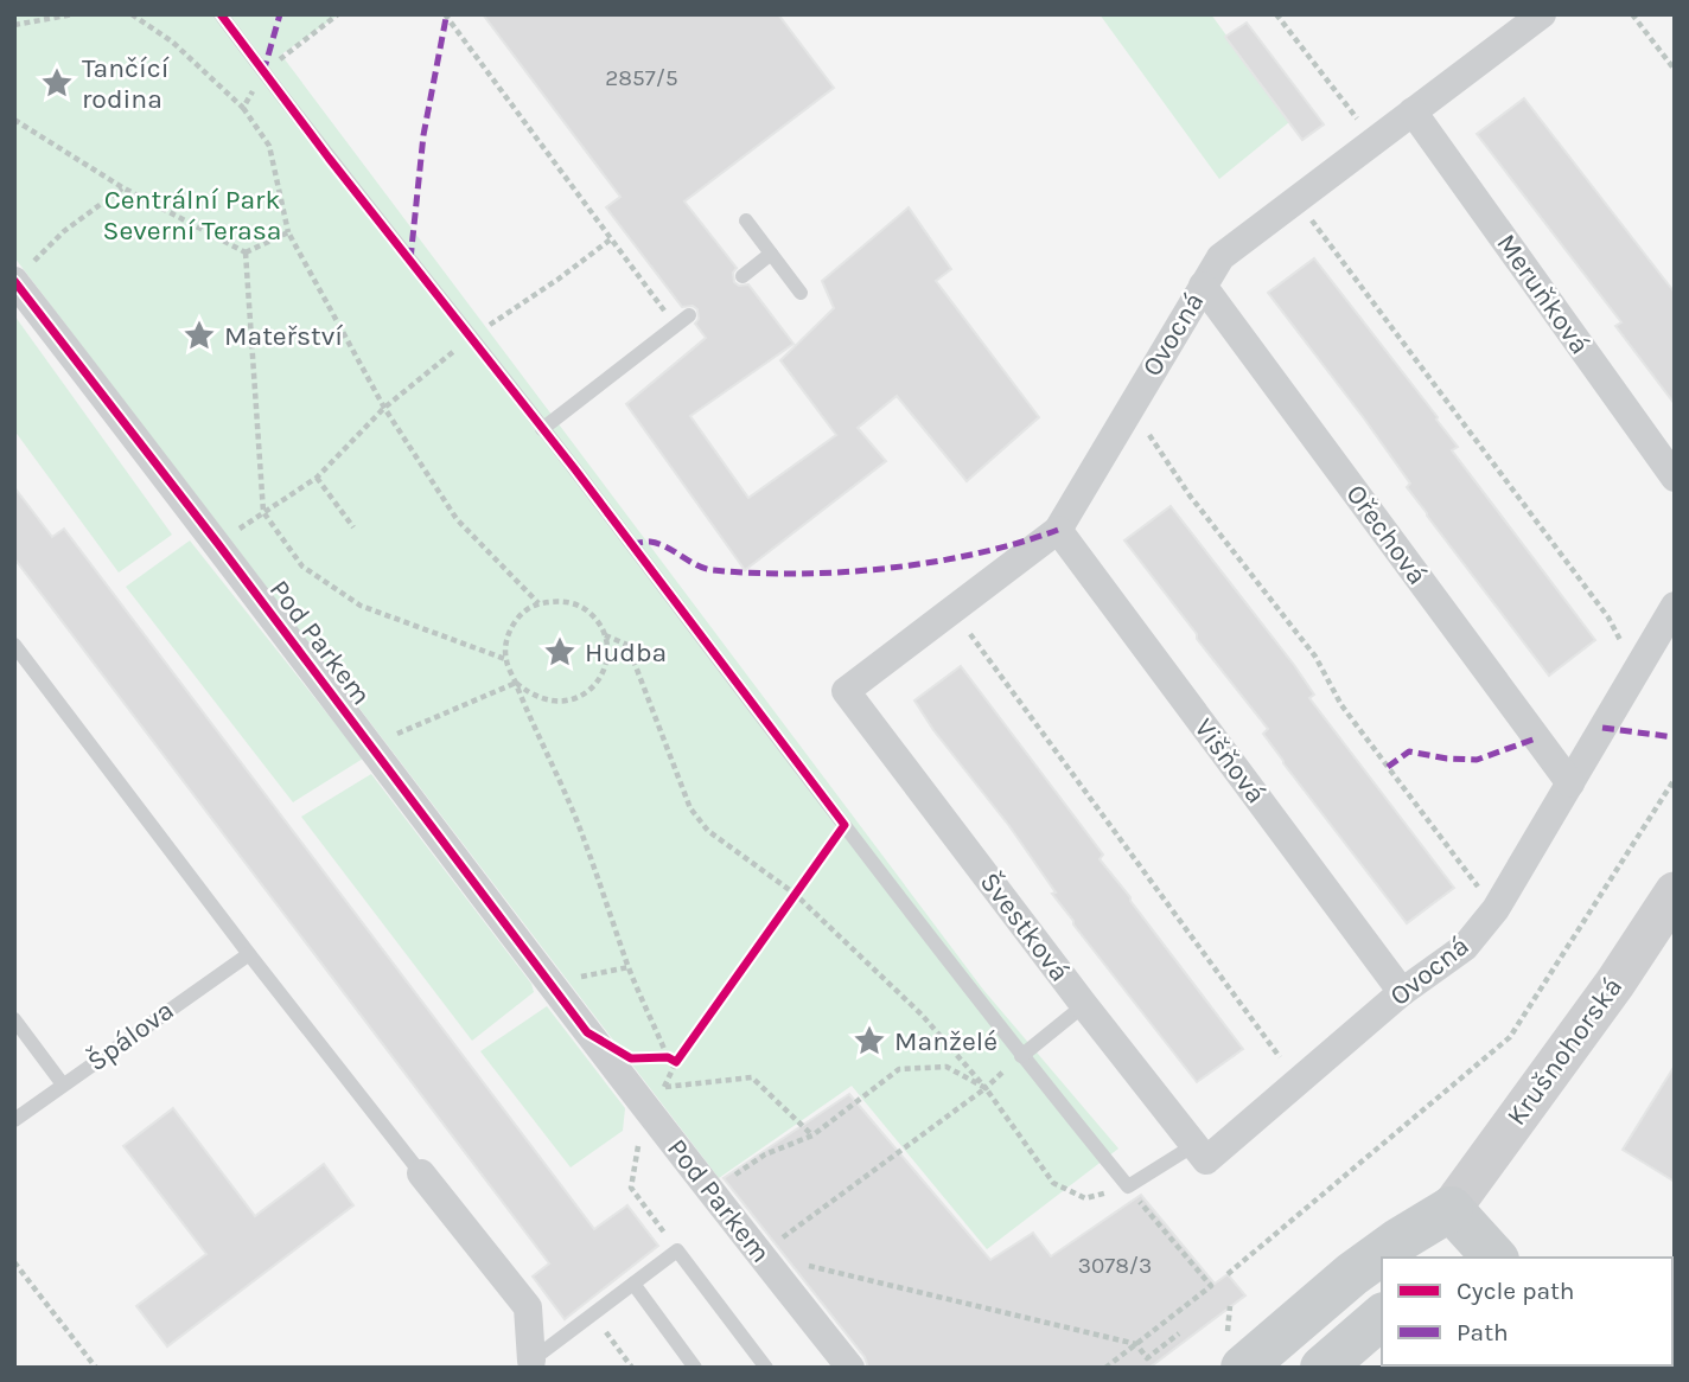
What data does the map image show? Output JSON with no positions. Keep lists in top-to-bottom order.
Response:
{
  "streets": {
    "main road": ["Krušnohorská"],
    "street": [
      "Meruňková",
      "Ovocná",
      "Ořechová",
      "Pod Parkem",
      "Višňová",
      "Švestková"
    ],
    "lane": ["Špálova"]
  },
  "crossings": [
    ["Meruňková", "Ovocná"],
    ["Ovocná", "Ořechová"],
    ["Ovocná", "Višňová"],
    ["Ovocná", "Švestková"]
  ],
  "parks": ["Centrální Park Severní Terasa"],
  "places": {
    "place": [
      "Tančící rodina",
      "Mateřství",
      "Hudba",
      "Manželé"
    ]
  },
  "house_numbers": ["2857/5", "3078/3"],
  "legend": ["Cycle path", "Path"]
}
